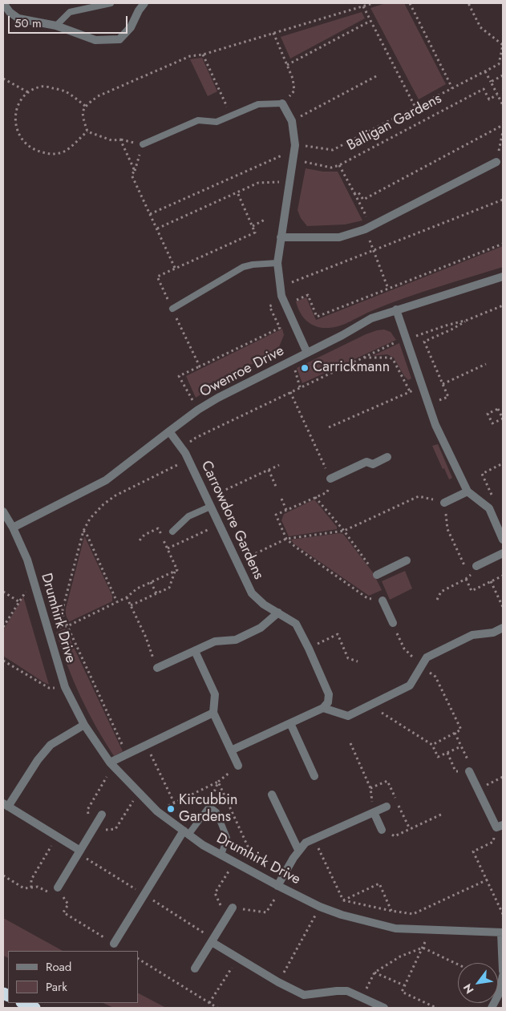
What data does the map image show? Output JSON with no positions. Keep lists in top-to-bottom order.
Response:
{
  "streets": {
    "street": ["Owenroe Drive", "Carrowdore Gardens", "Drumhirk Drive"],
    "path": ["Balligan Gardens"]
  },
  "crossings": [
    ["Owenroe Drive", "Carrowdore Gardens"],
    ["Owenroe Drive", "Drumhirk Drive"]
  ],
  "places": ["Carrickmann", "Kircubbin Gardens"],
  "legend": ["Road", "Park"],
  "scale_bar": "50 m",
  "north": "bottom left"
}
